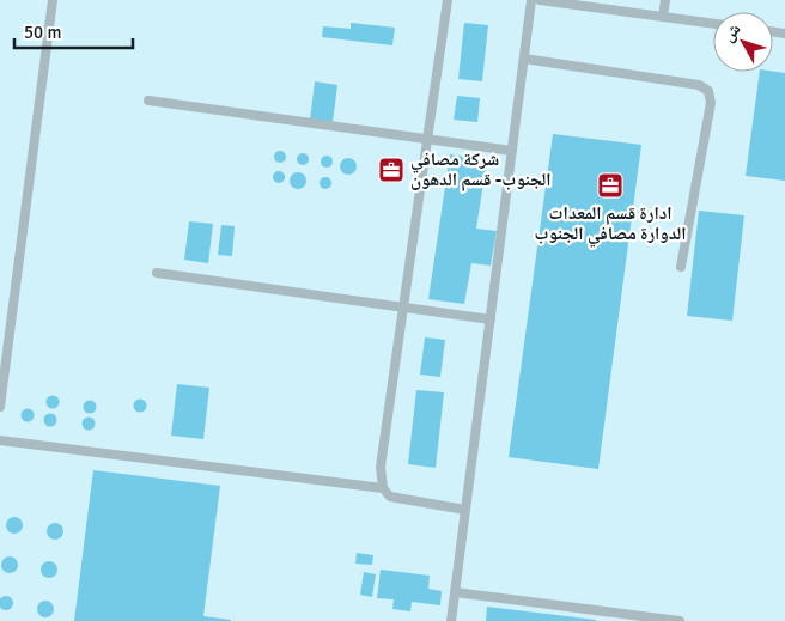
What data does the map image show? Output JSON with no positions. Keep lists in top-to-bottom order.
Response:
{
  "places": {
    "office": ["شركة مصافي الجنوب- قسم الدهون", "ادارة قسم المعدات الدوارة مصافي الجنوب"]
  },
  "scale_bar": "50 m",
  "north": "top left"
}
